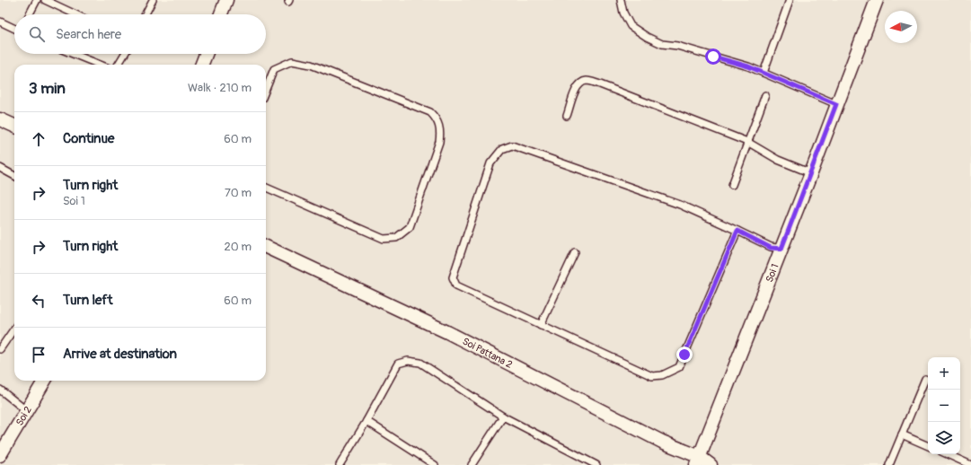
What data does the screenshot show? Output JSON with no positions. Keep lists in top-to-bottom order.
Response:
{
  "streets": {
    "street": ["Soi 1", "Soi Pattana 2", "Soi 2"]
  },
  "crossings": [
    ["Soi 1", "Soi Pattana 2"]
  ],
  "north": "left",
  "page": {
    "search": "Search here",
    "heading": ["3 min", "Walk · 210 m"],
    "list": [
      ["Continue", "60 m"],
      ["Turn right", "Soi 1", "70 m"],
      ["Turn right", "20 m"],
      ["Turn left", "60 m"],
      "Arrive at destination"
    ],
    "map_buttons": ["+", "−"]
  }
}
